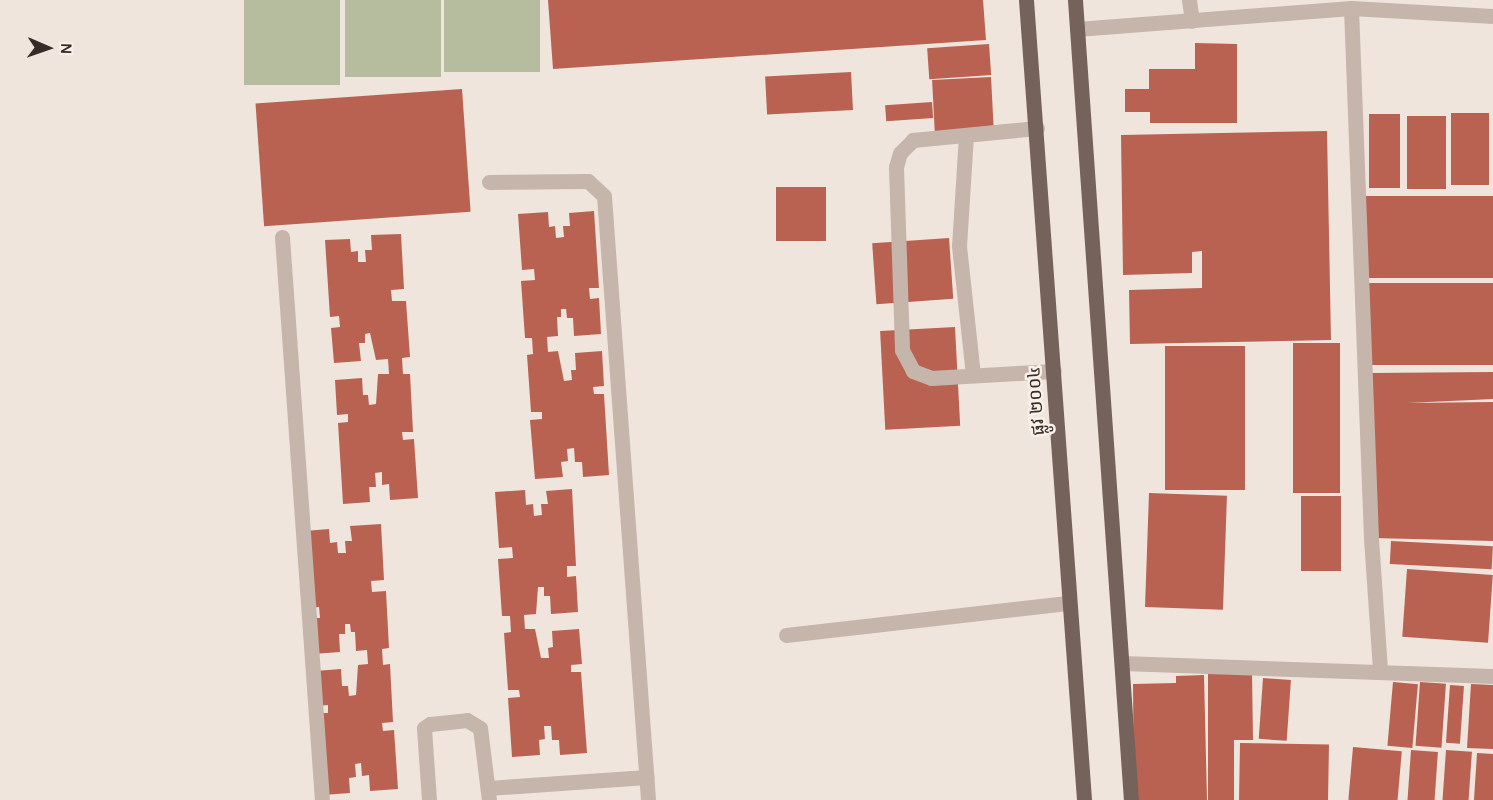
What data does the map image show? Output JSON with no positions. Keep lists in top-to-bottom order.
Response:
{
  "streets": {
    "main road": ["ផ្លូវ ២០០៤"]
  },
  "north": "right"
}
